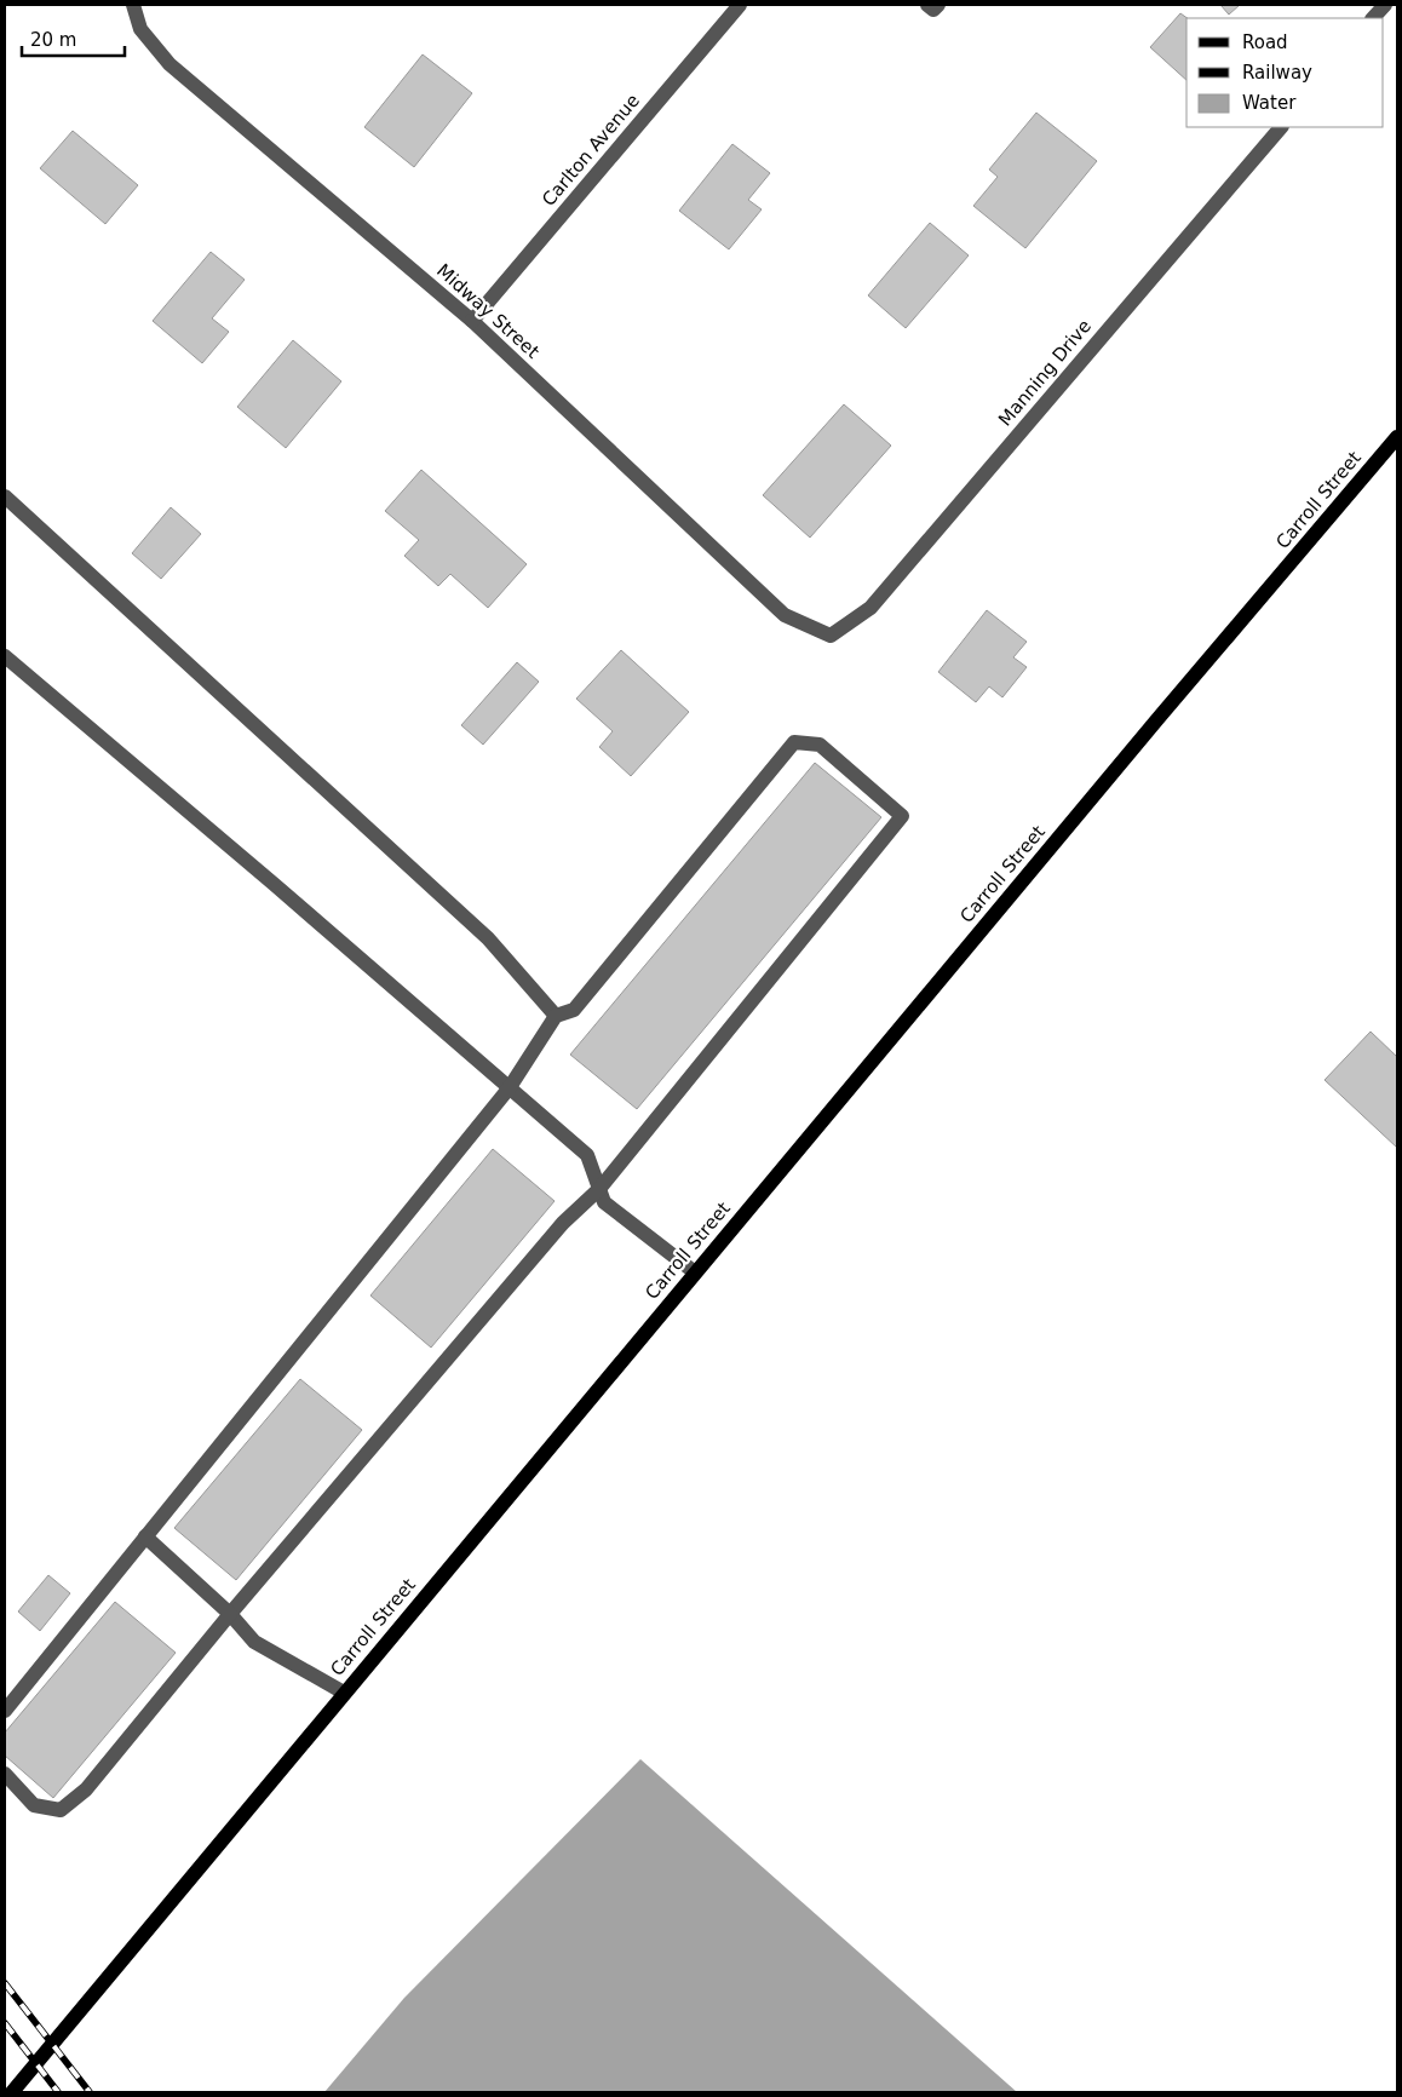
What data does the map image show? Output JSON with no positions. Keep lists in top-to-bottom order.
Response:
{
  "streets": {
    "main road": ["Carroll Street"],
    "street": ["Carlton Avenue", "Midway Street", "Manning Drive"]
  },
  "crossings": [
    ["Carlton Avenue", "Midway Street"],
    ["Midway Street", "Manning Drive"]
  ],
  "legend": ["Road", "Railway", "Water"],
  "scale_bar": "20 m"
}
